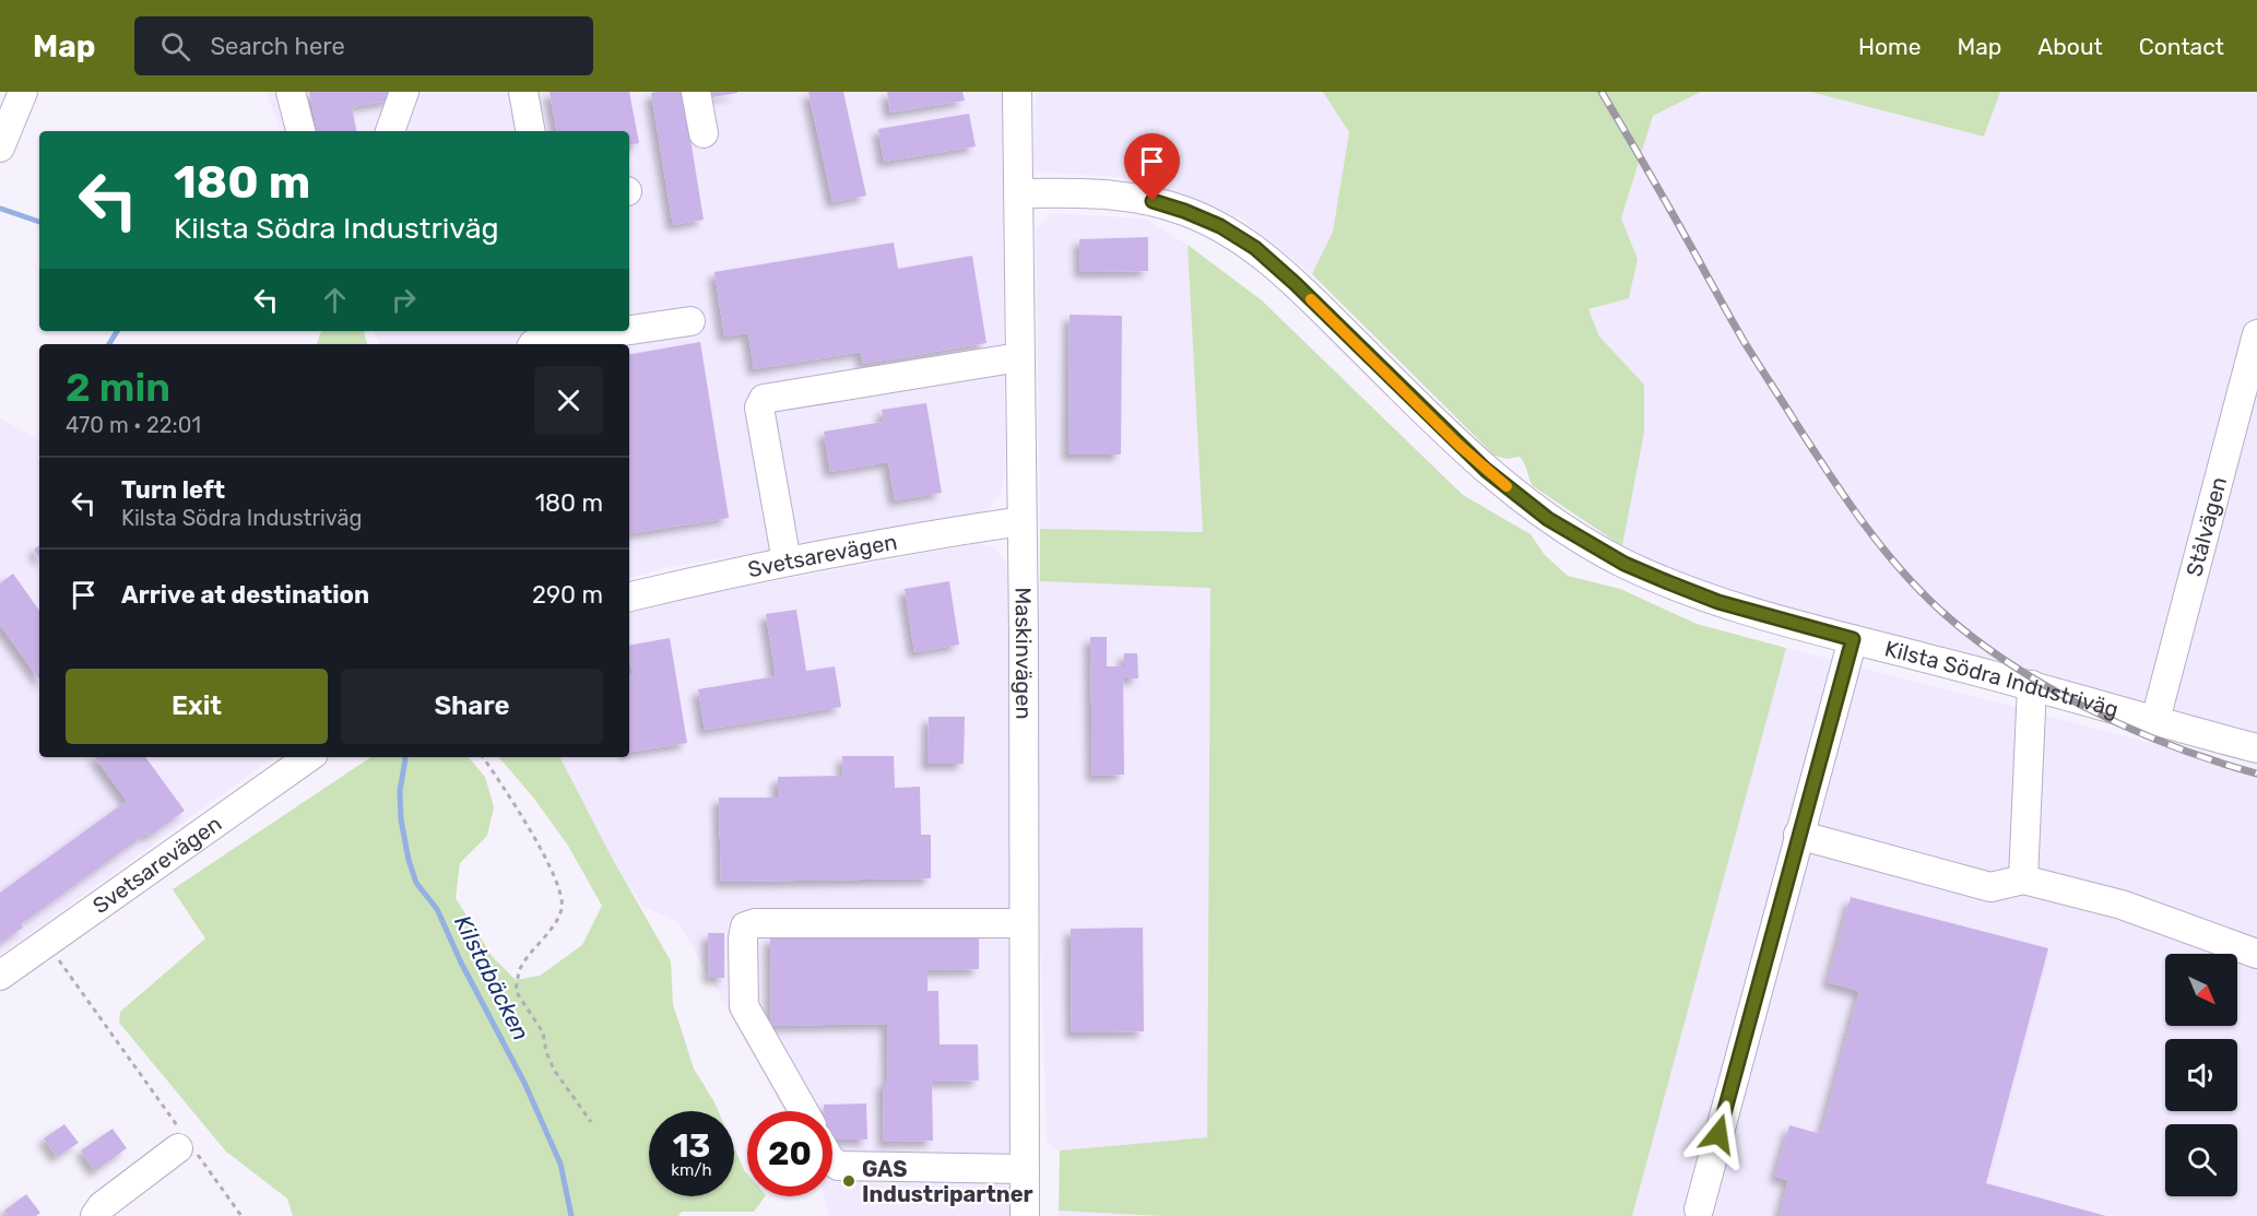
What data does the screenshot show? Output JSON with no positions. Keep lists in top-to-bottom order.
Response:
{
  "streets": {
    "street": [
      "Stålvägen",
      "Svetsarevägen",
      "Maskinvägen",
      "Kilsta Södra Industriväg"
    ]
  },
  "crossings": [
    ["Stålvägen", "Kilsta Södra Industriväg"],
    ["Svetsarevägen", "Maskinvägen"],
    ["Maskinvägen", "Kilsta Södra Industriväg"]
  ],
  "water": ["Kilstabäcken"],
  "places": ["GAS Industripartner"],
  "north": "bottom right",
  "page": {
    "header": "Map",
    "search": "Search here",
    "nav": [
      "Home",
      "Map",
      "About",
      "Contact"
    ],
    "turn": ["180 m", "Kilsta Södra Industriväg"],
    "heading": ["2 min", "470 m · 22:01"],
    "list": [
      {
        "name": "Turn left",
        "note": "Kilsta Södra Industriväg",
        "value": "180 m"
      },
      {
        "name": "Arrive at destination",
        "value": "290 m"
      }
    ],
    "buttons": ["Exit", "Share"],
    "speed": "13 km/h",
    "limit": "20"
  }
}
